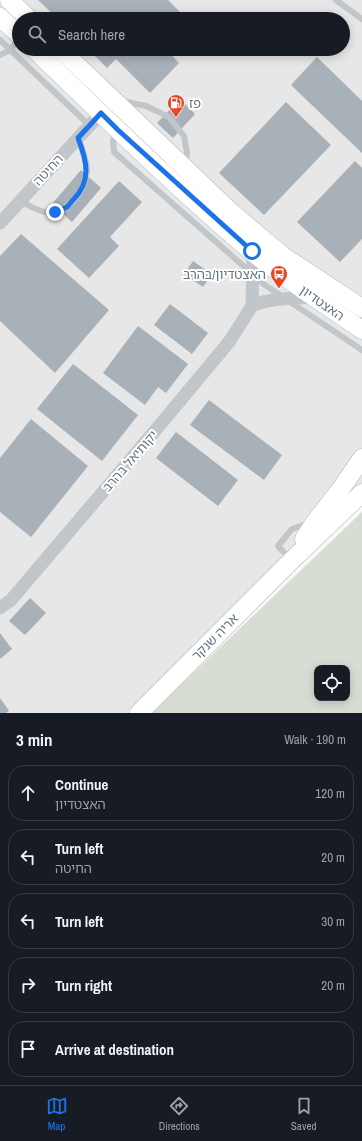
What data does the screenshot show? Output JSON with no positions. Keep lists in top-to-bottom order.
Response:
{
  "streets": {
    "main road": ["האצטדיון", "אריה שנקר"],
    "street": ["החיטה", "יקותיאל בהרב"]
  },
  "crossings": [
    ["החיטה", "האצטדיון"]
  ],
  "places": {
    "fuel station": ["פז"],
    "bus stop": ["האצטדיון/בהרב"]
  },
  "page": {
    "search": "Search here",
    "heading": ["3 min", "Walk · 190 m"],
    "list": [
      ["Continue", "האצטדיון", "120 m"],
      ["Turn left", "החיטה", "20 m"],
      ["Turn left", "30 m"],
      ["Turn right", "20 m"],
      "Arrive at destination"
    ],
    "nav": ["Map", "Directions", "Saved"]
  }
}
